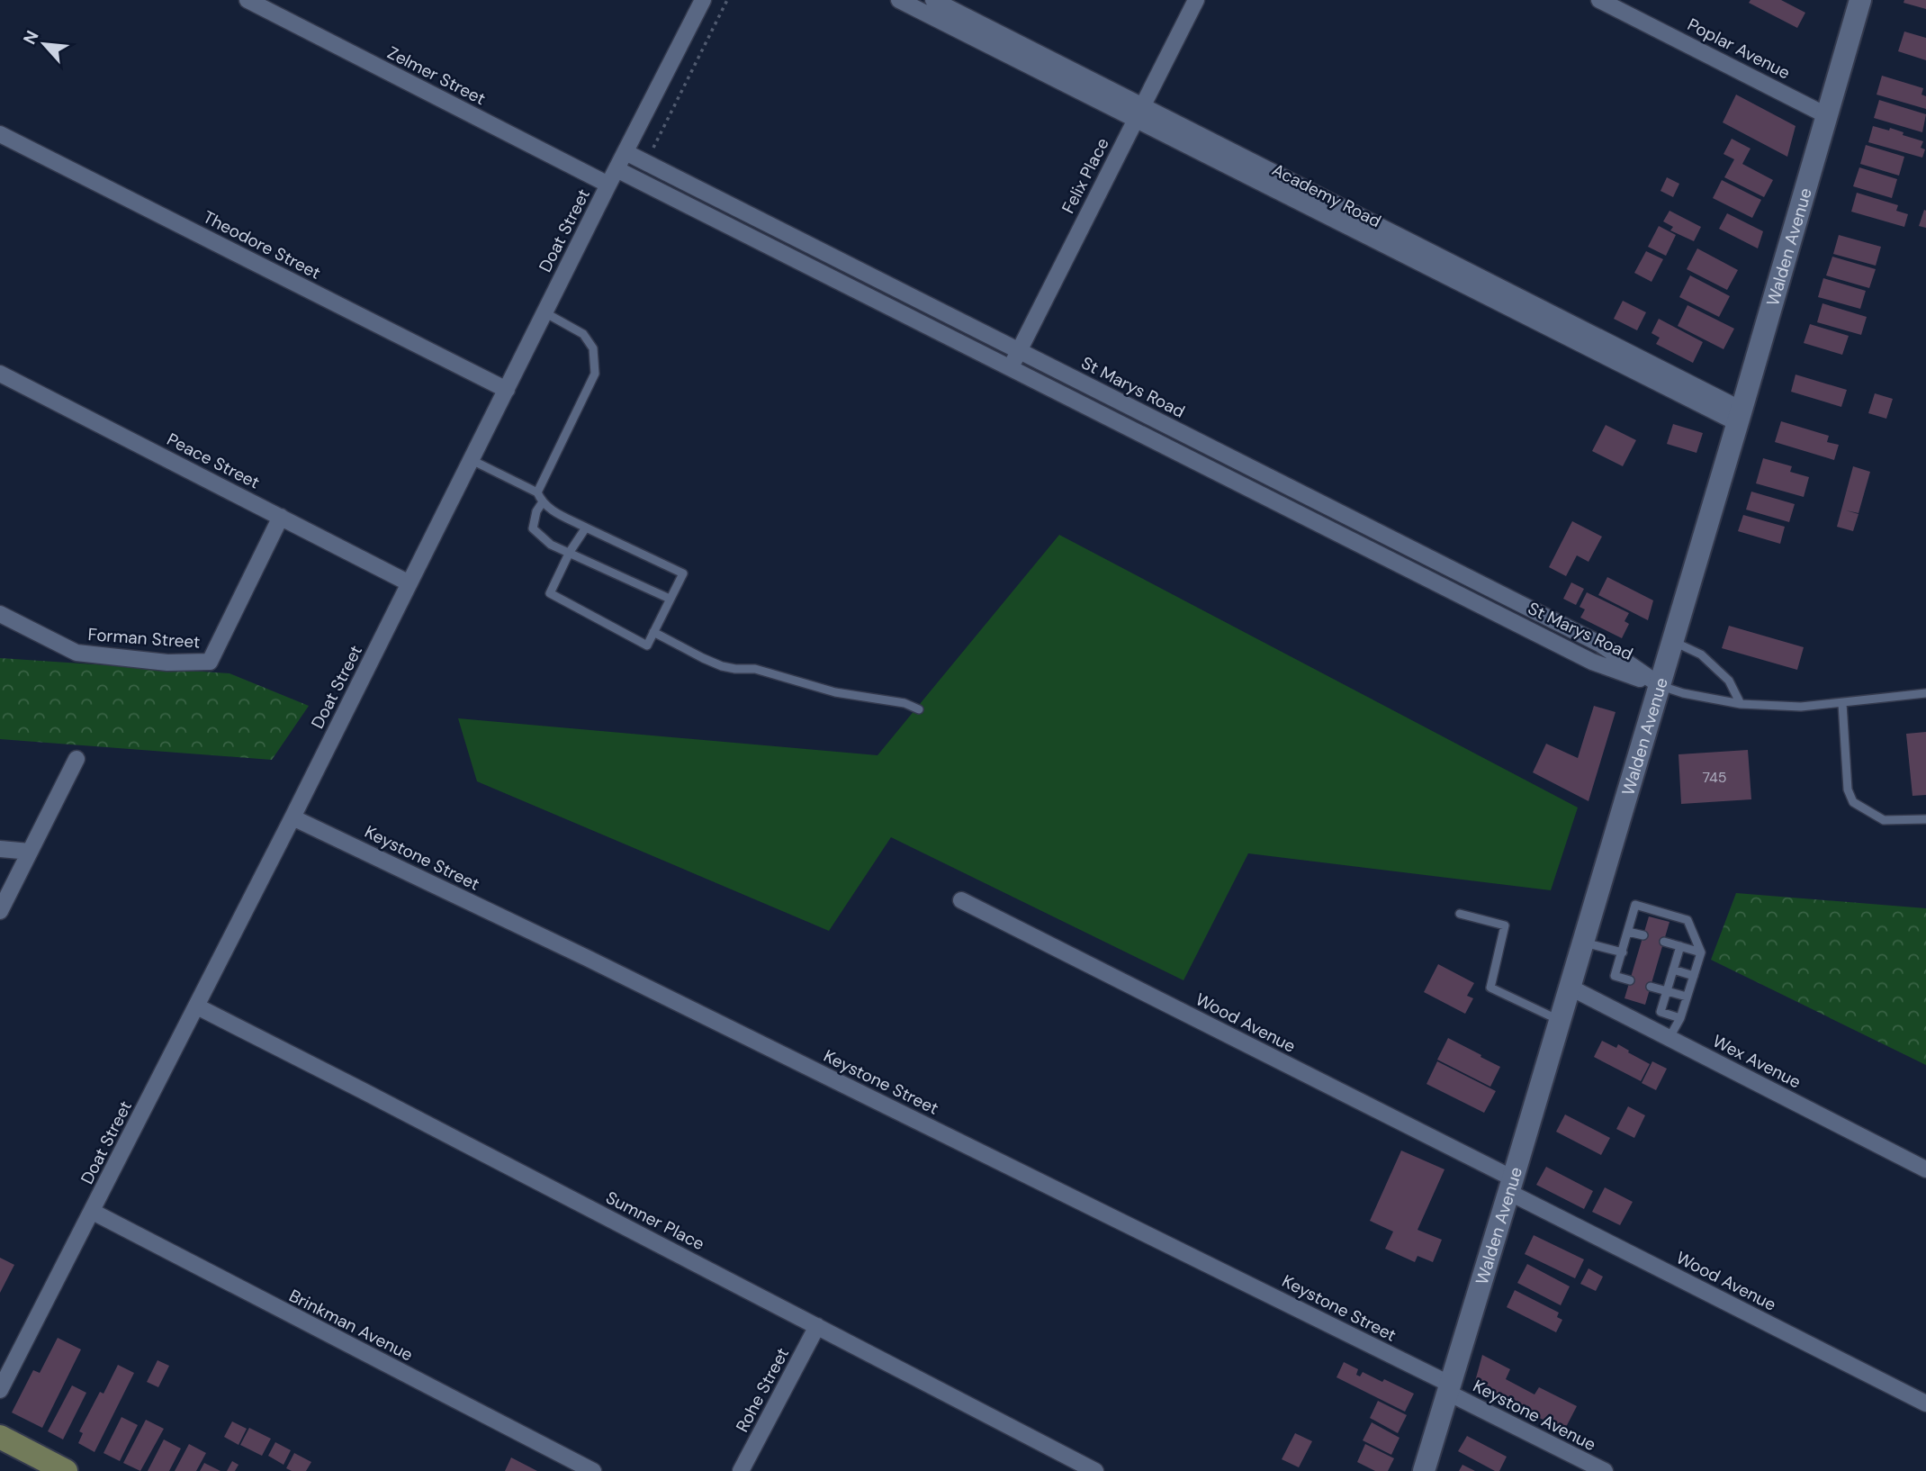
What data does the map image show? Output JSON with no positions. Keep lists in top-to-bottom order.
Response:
{
  "streets": {
    "main road": ["Walden Avenue"],
    "street": [
      "Poplar Avenue",
      "Zelmer Street",
      "Felix Place",
      "Academy Road",
      "Doat Street",
      "Theodore Street",
      "St Marys Road",
      "Peace Street",
      "Forman Street",
      "Keystone Street",
      "Wood Avenue",
      "Wex Avenue",
      "Sumner Place",
      "Brinkman Avenue",
      "Rohe Street",
      "Keystone Avenue"
    ]
  },
  "crossings": [
    ["Poplar Avenue", "Walden Avenue"],
    ["Zelmer Street", "Doat Street"],
    ["Felix Place", "Academy Road"],
    ["Felix Place", "St Marys Road"],
    ["Academy Road", "Walden Avenue"],
    ["Doat Street", "Theodore Street"],
    ["Doat Street", "St Marys Road"],
    ["Doat Street", "Peace Street"],
    ["Doat Street", "Keystone Street"],
    ["Doat Street", "Sumner Place"],
    ["Doat Street", "Brinkman Avenue"],
    ["Walden Avenue", "St Marys Road"],
    ["Walden Avenue", "Keystone Street"],
    ["Walden Avenue", "Wood Avenue"],
    ["Walden Avenue", "Wex Avenue"],
    ["Walden Avenue", "Keystone Avenue"],
    ["Peace Street", "Forman Street"],
    ["Keystone Street", "Keystone Avenue"],
    ["Sumner Place", "Rohe Street"]
  ],
  "house_numbers": ["745"],
  "north": "top left"
}
